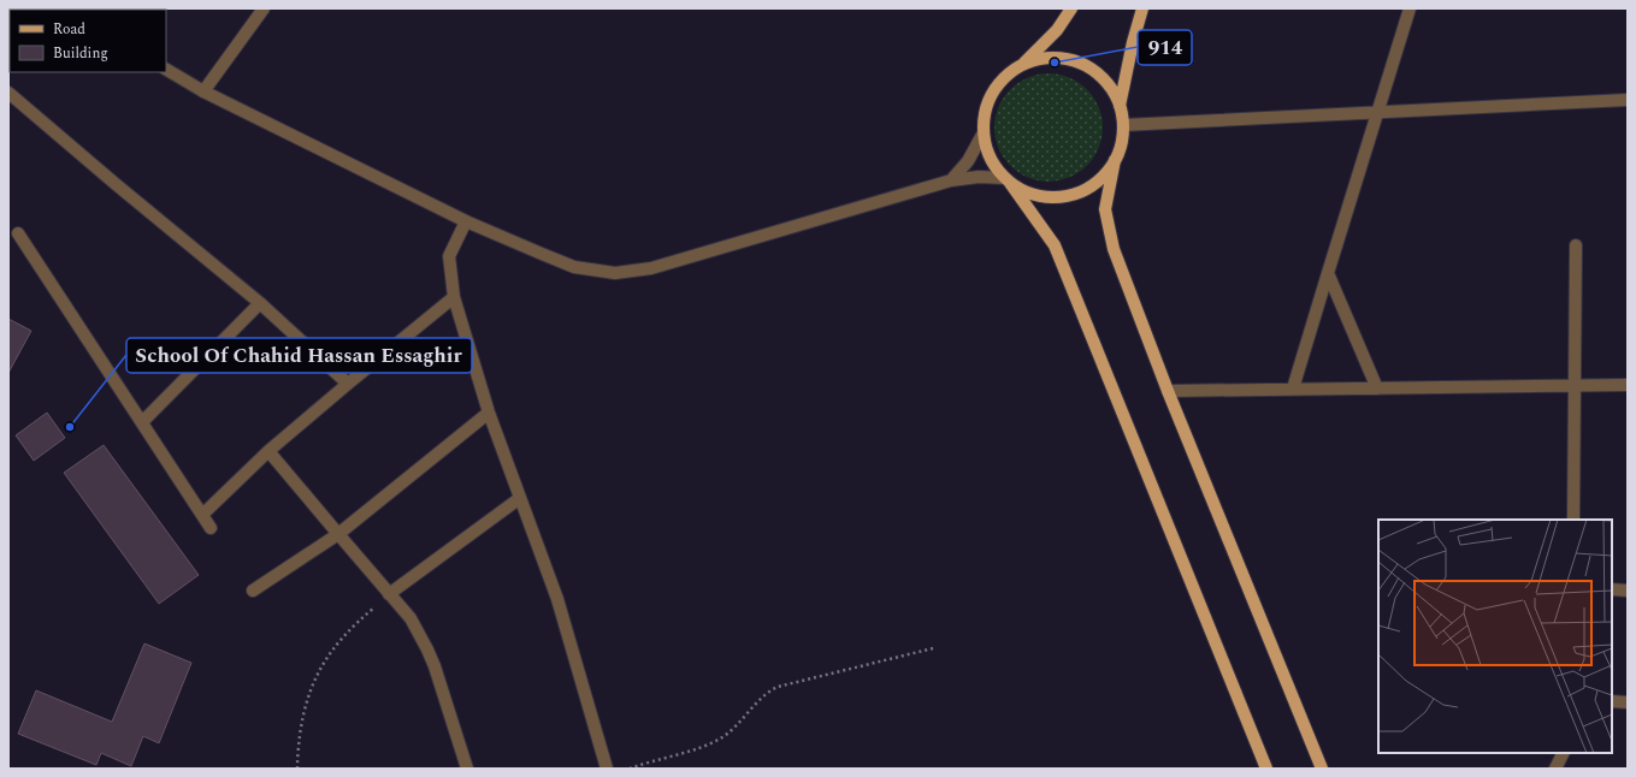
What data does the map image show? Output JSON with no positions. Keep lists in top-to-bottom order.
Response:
{
  "places": ["914", "School Of Chahid Hassan Essaghir"],
  "legend": ["Road", "Building"]
}
